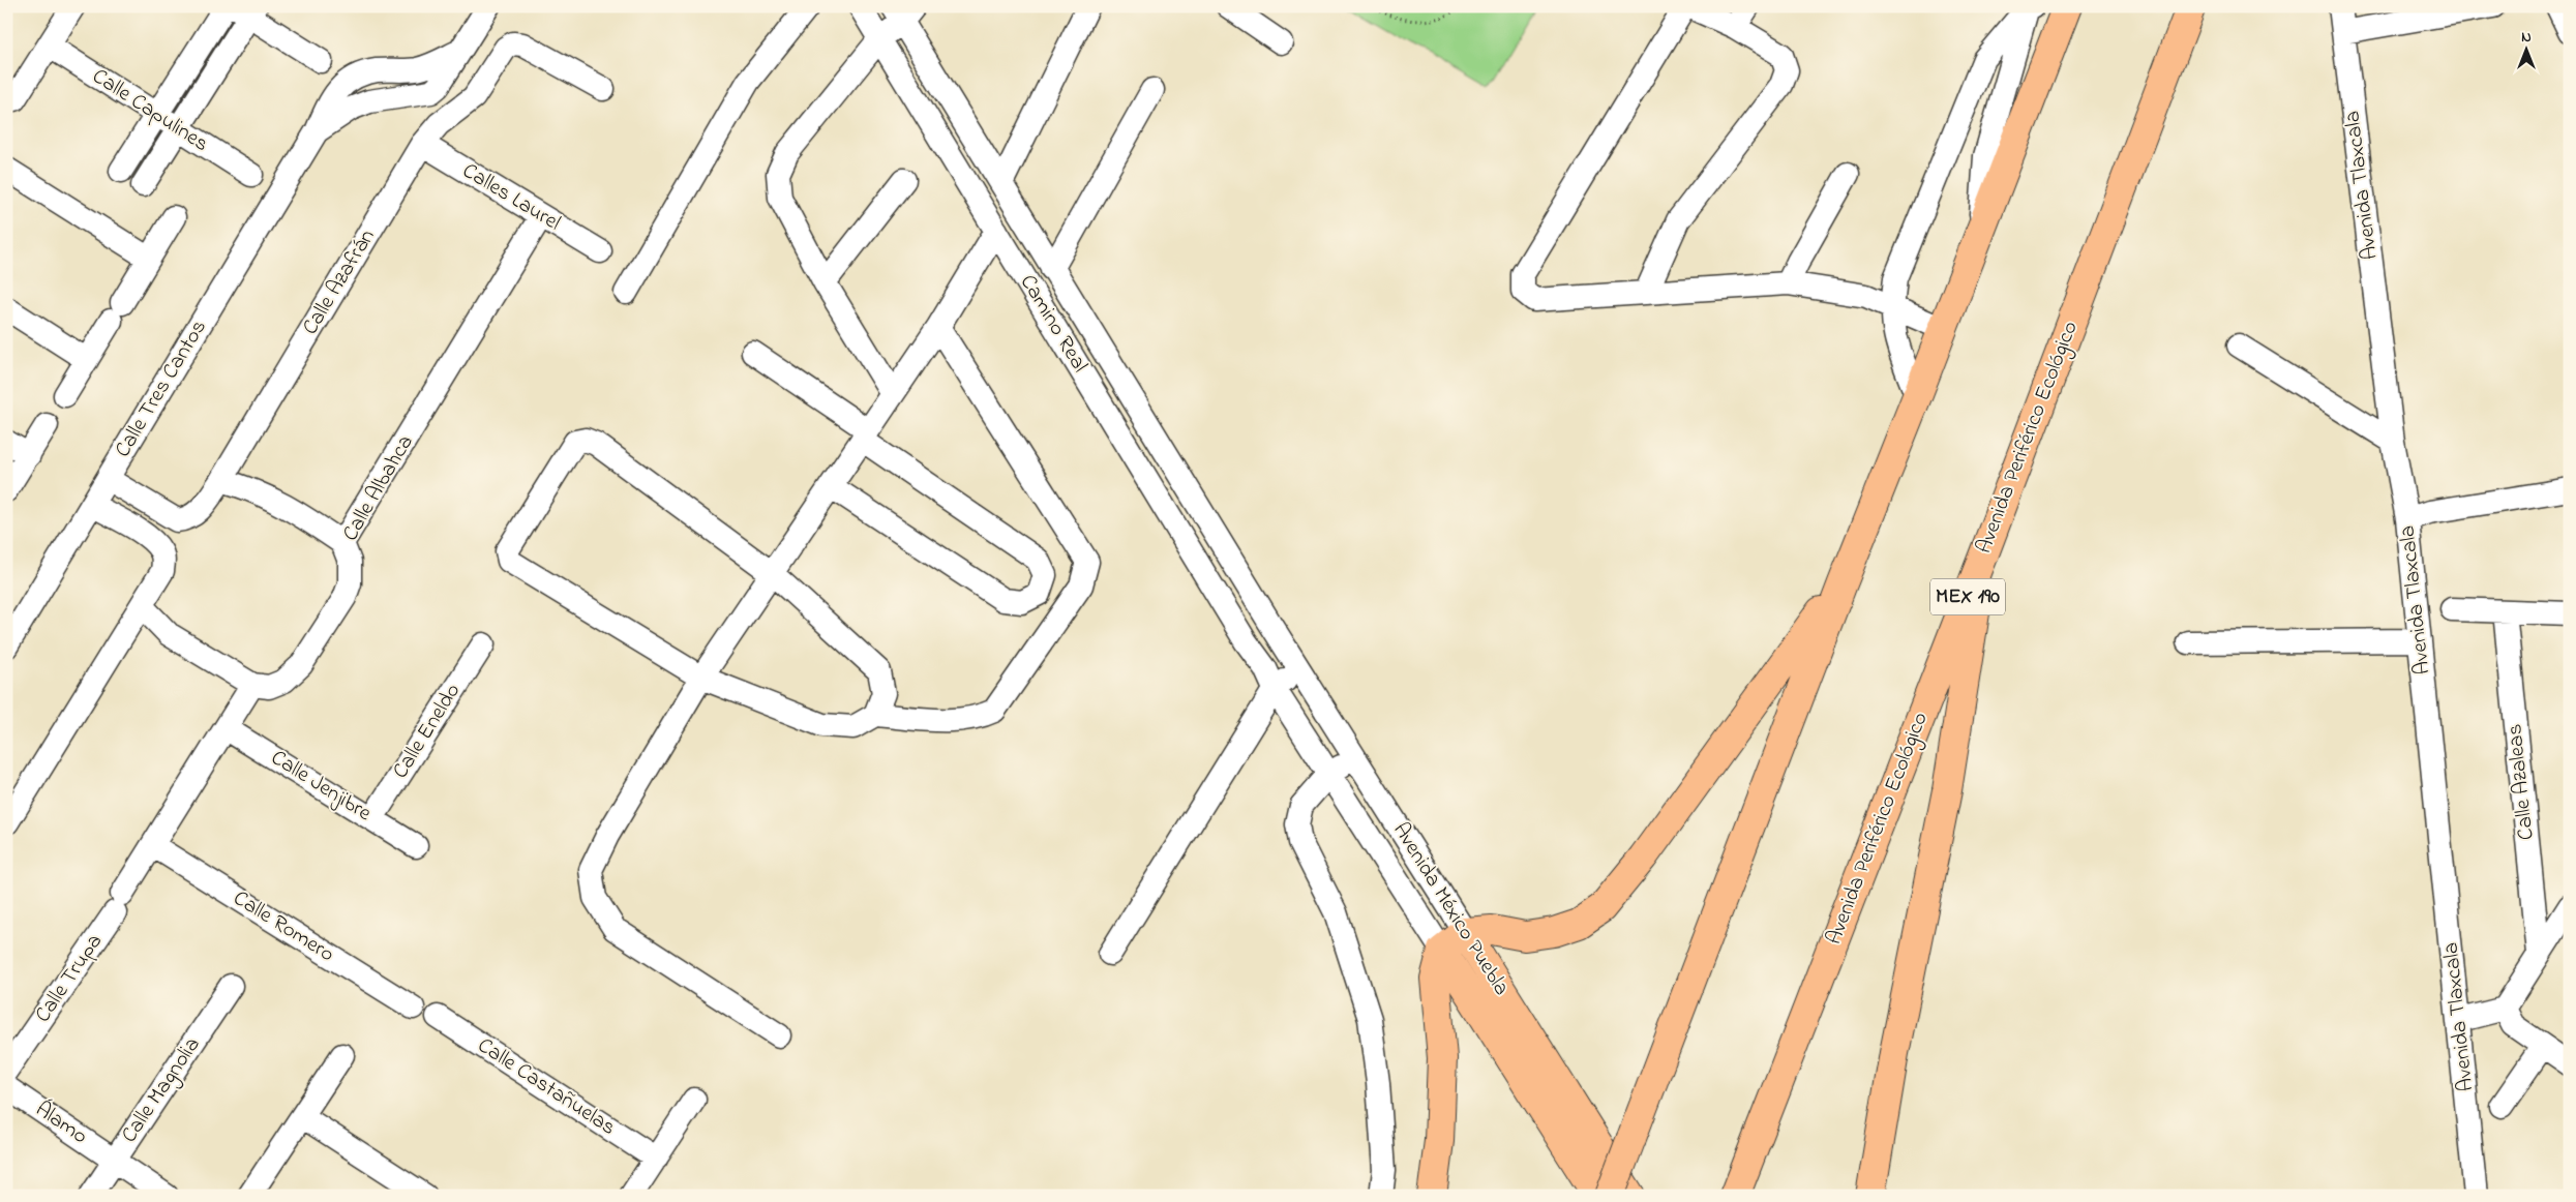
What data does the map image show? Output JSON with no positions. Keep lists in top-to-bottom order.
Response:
{
  "streets": {
    "main road": ["Avenida Periférico Ecológico", "MEX 190", "Avenida México Puebla"],
    "street": [
      "Calle Capulines",
      "Avenida Tlaxcala",
      "Calles Laurel",
      "Calle Azafrán",
      "Camino Real",
      "Calle Tres Cantos",
      "Calle Albahca",
      "Calle Eneldo",
      "Calle Azaleas",
      "Calle Jenjibre",
      "Calle Romero",
      "Calle Trupa",
      "Calle Castañuelas",
      "Calle Magnolia",
      "Álamo"
    ]
  },
  "crossings": [
    ["Calles Laurel", "Calle Azafrán"],
    ["Calles Laurel", "Calle Albahca"],
    ["Calle Azafrán", "Calle Tres Cantos"],
    ["Camino Real", "Avenida México Puebla"],
    ["Calle Eneldo", "Calle Jenjibre"],
    ["Calle Romero", "Calle Trupa"],
    ["Calle Magnolia", "Álamo"]
  ],
  "north": "top"
}
